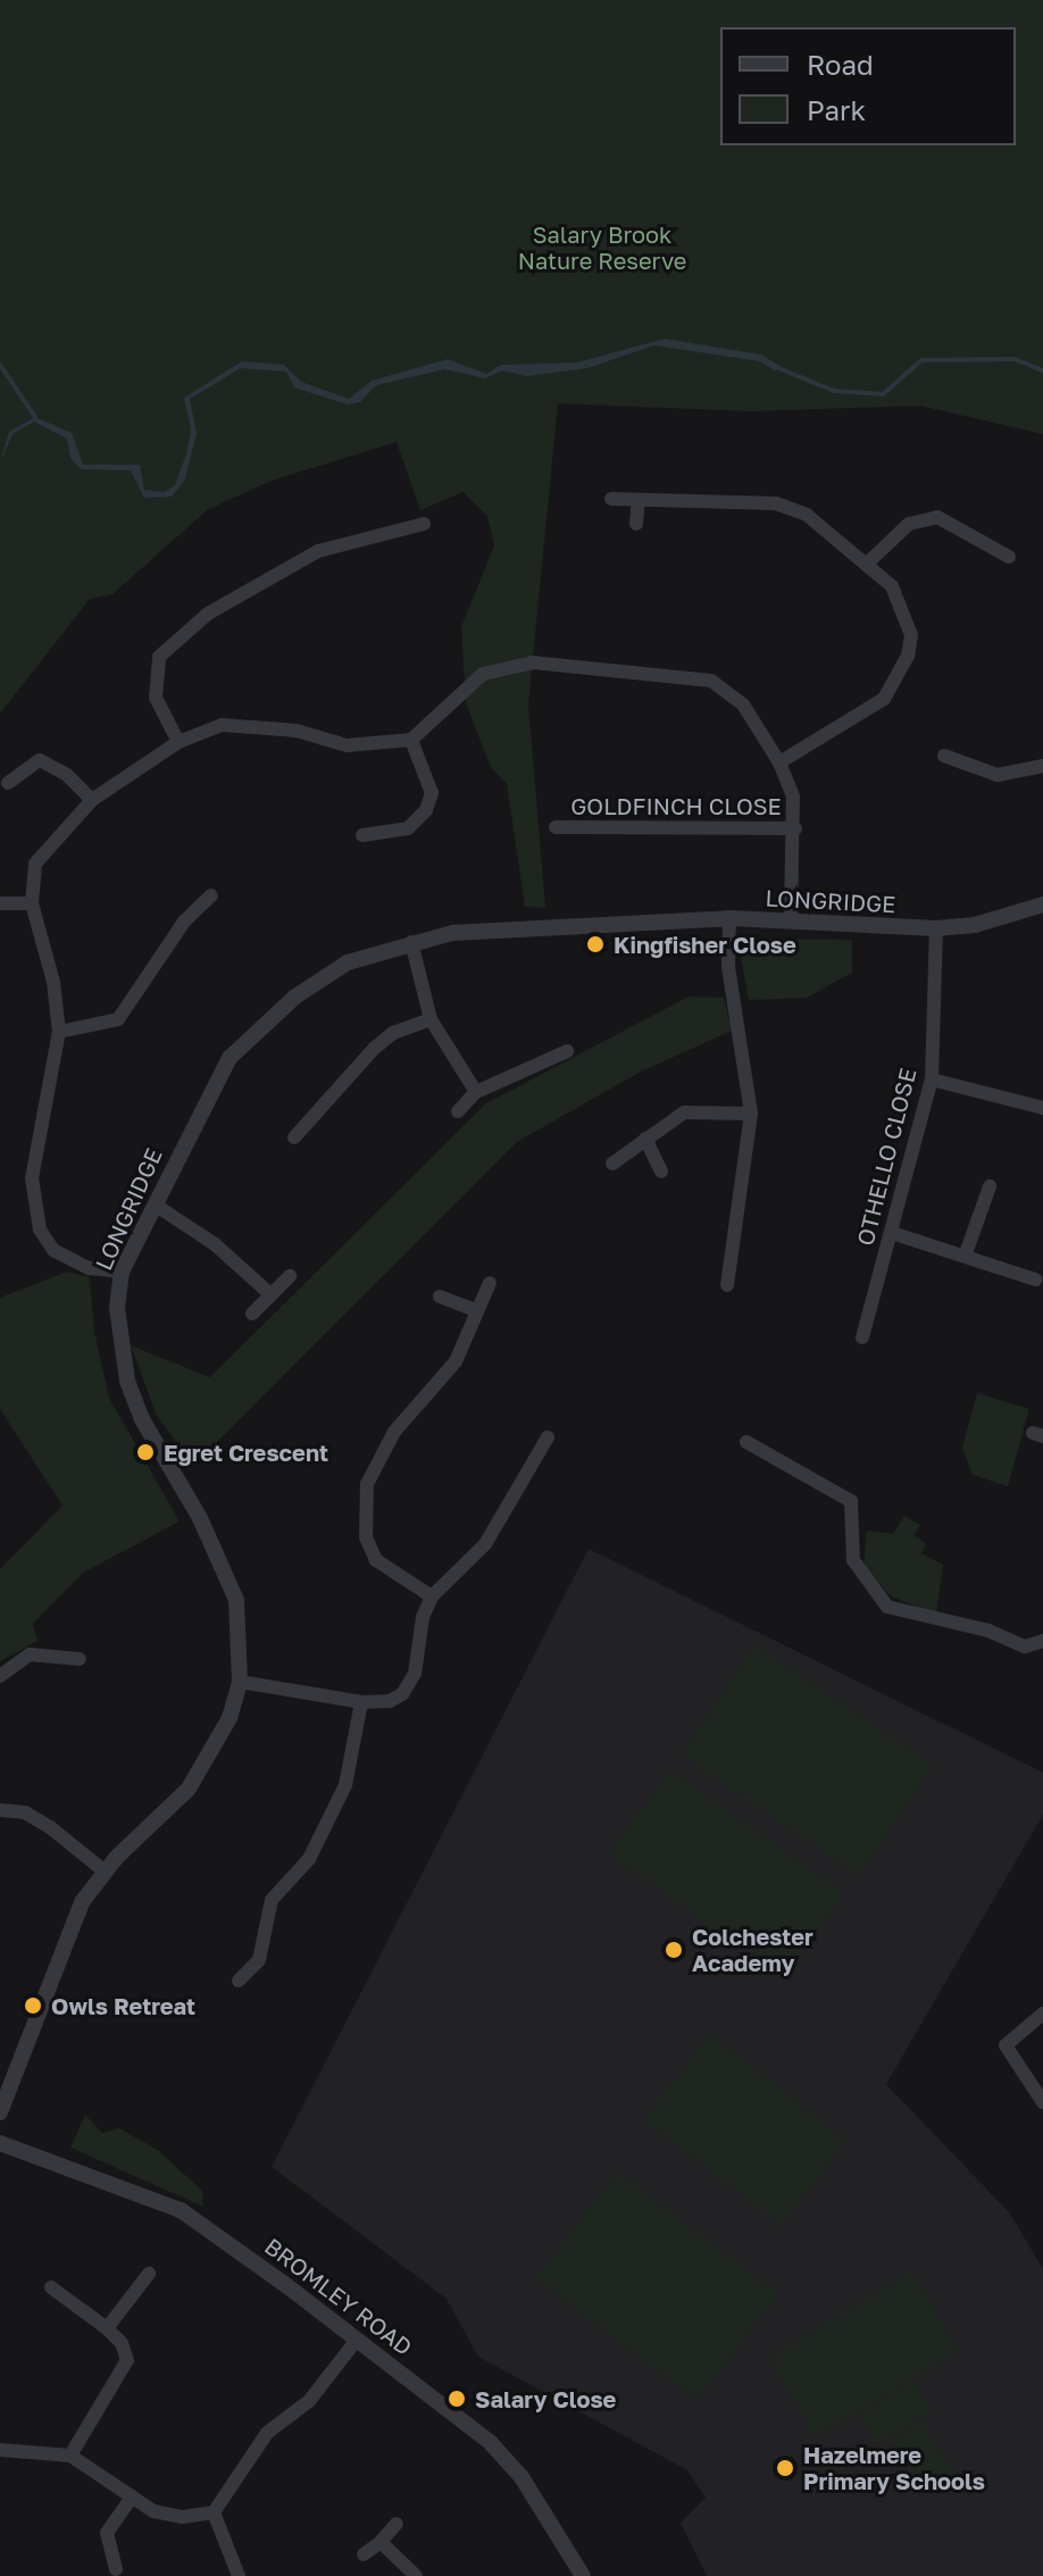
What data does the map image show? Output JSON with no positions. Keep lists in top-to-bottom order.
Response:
{
  "streets": {
    "street": [
      "GOLDFINCH CLOSE",
      "LONGRIDGE",
      "OTHELLO CLOSE",
      "BROMLEY ROAD"
    ]
  },
  "crossings": [
    ["LONGRIDGE", "OTHELLO CLOSE"]
  ],
  "parks": ["Salary Brook Nature Reserve"],
  "places": [
    "Kingfisher Close",
    "Egret Crescent",
    "Colchester Academy",
    "Owls Retreat",
    "Salary Close",
    "Hazelmere Primary Schools"
  ],
  "legend": ["Road", "Park"]
}
